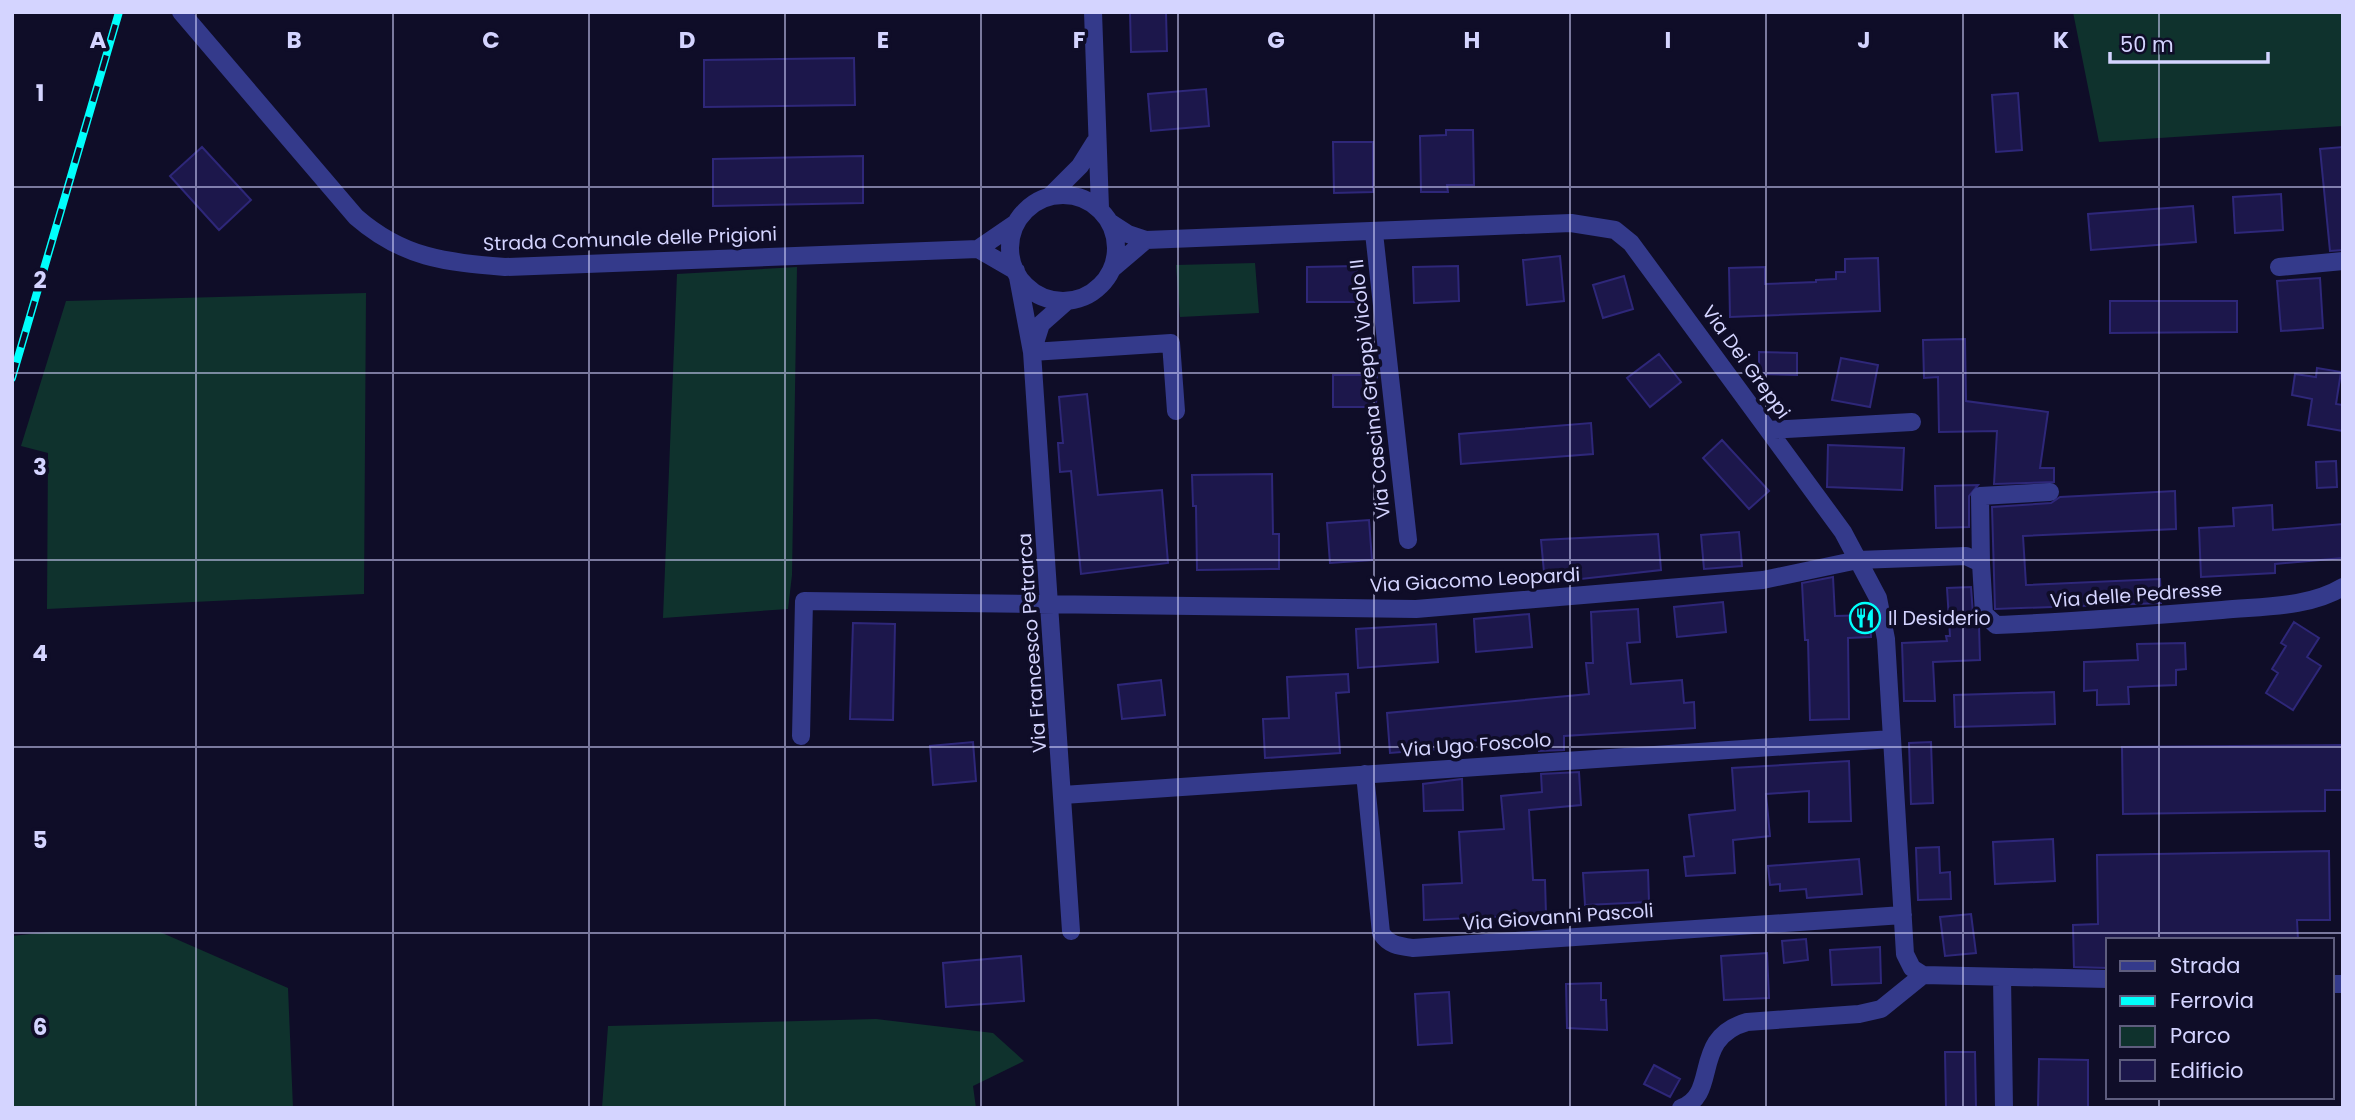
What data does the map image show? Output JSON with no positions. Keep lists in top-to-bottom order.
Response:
{
  "streets": {
    "street": [
      "Strada Comunale delle Prigioni",
      "Via Dei Greppi",
      "Via Cascina Greppi Vicolo II",
      "Via Giacomo Leopardi",
      "Via delle Pedresse",
      "Via Francesco Petrarca",
      "Via Ugo Foscolo",
      "Via Giovanni Pascoli"
    ]
  },
  "crossings": [
    ["Via Dei Greppi", "Via Cascina Greppi Vicolo II"],
    ["Via Dei Greppi", "Via Giacomo Leopardi"],
    ["Via Dei Greppi", "Via Ugo Foscolo"],
    ["Via Dei Greppi", "Via Giovanni Pascoli"],
    ["Via Giacomo Leopardi", "Via Francesco Petrarca"],
    ["Via Francesco Petrarca", "Via Ugo Foscolo"],
    ["Via Ugo Foscolo", "Via Giovanni Pascoli"]
  ],
  "places": {
    "restaurant": ["Il Desiderio"]
  },
  "legend": [
    "Strada",
    "Ferrovia",
    "Parco",
    "Edificio"
  ],
  "scale_bar": "50 m",
  "grid": {
    "columns": [
      "A",
      "B",
      "C",
      "D",
      "E",
      "F",
      "G",
      "H",
      "I",
      "J",
      "K"
    ],
    "rows": [
      "1",
      "2",
      "3",
      "4",
      "5",
      "6"
    ]
  }
}
